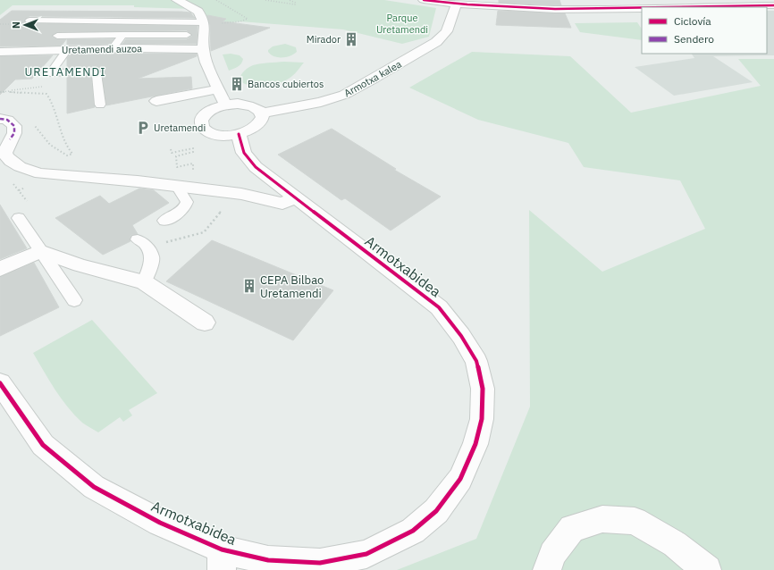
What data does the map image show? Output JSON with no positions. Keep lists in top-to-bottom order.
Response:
{
  "streets": {
    "street": ["Uretamendi auzoa", "Armotxa kalea", "Armotxabidea"]
  },
  "districts": ["URETAMENDI"],
  "parks": ["Parque Uretamendi"],
  "places": {
    "building": ["Mirador", "Bancos cubiertos", "CEPA Bilbao Uretamendi"],
    "parking": ["Uretamendi"]
  },
  "legend": ["Ciclovía", "Sendero"],
  "north": "left"
}
